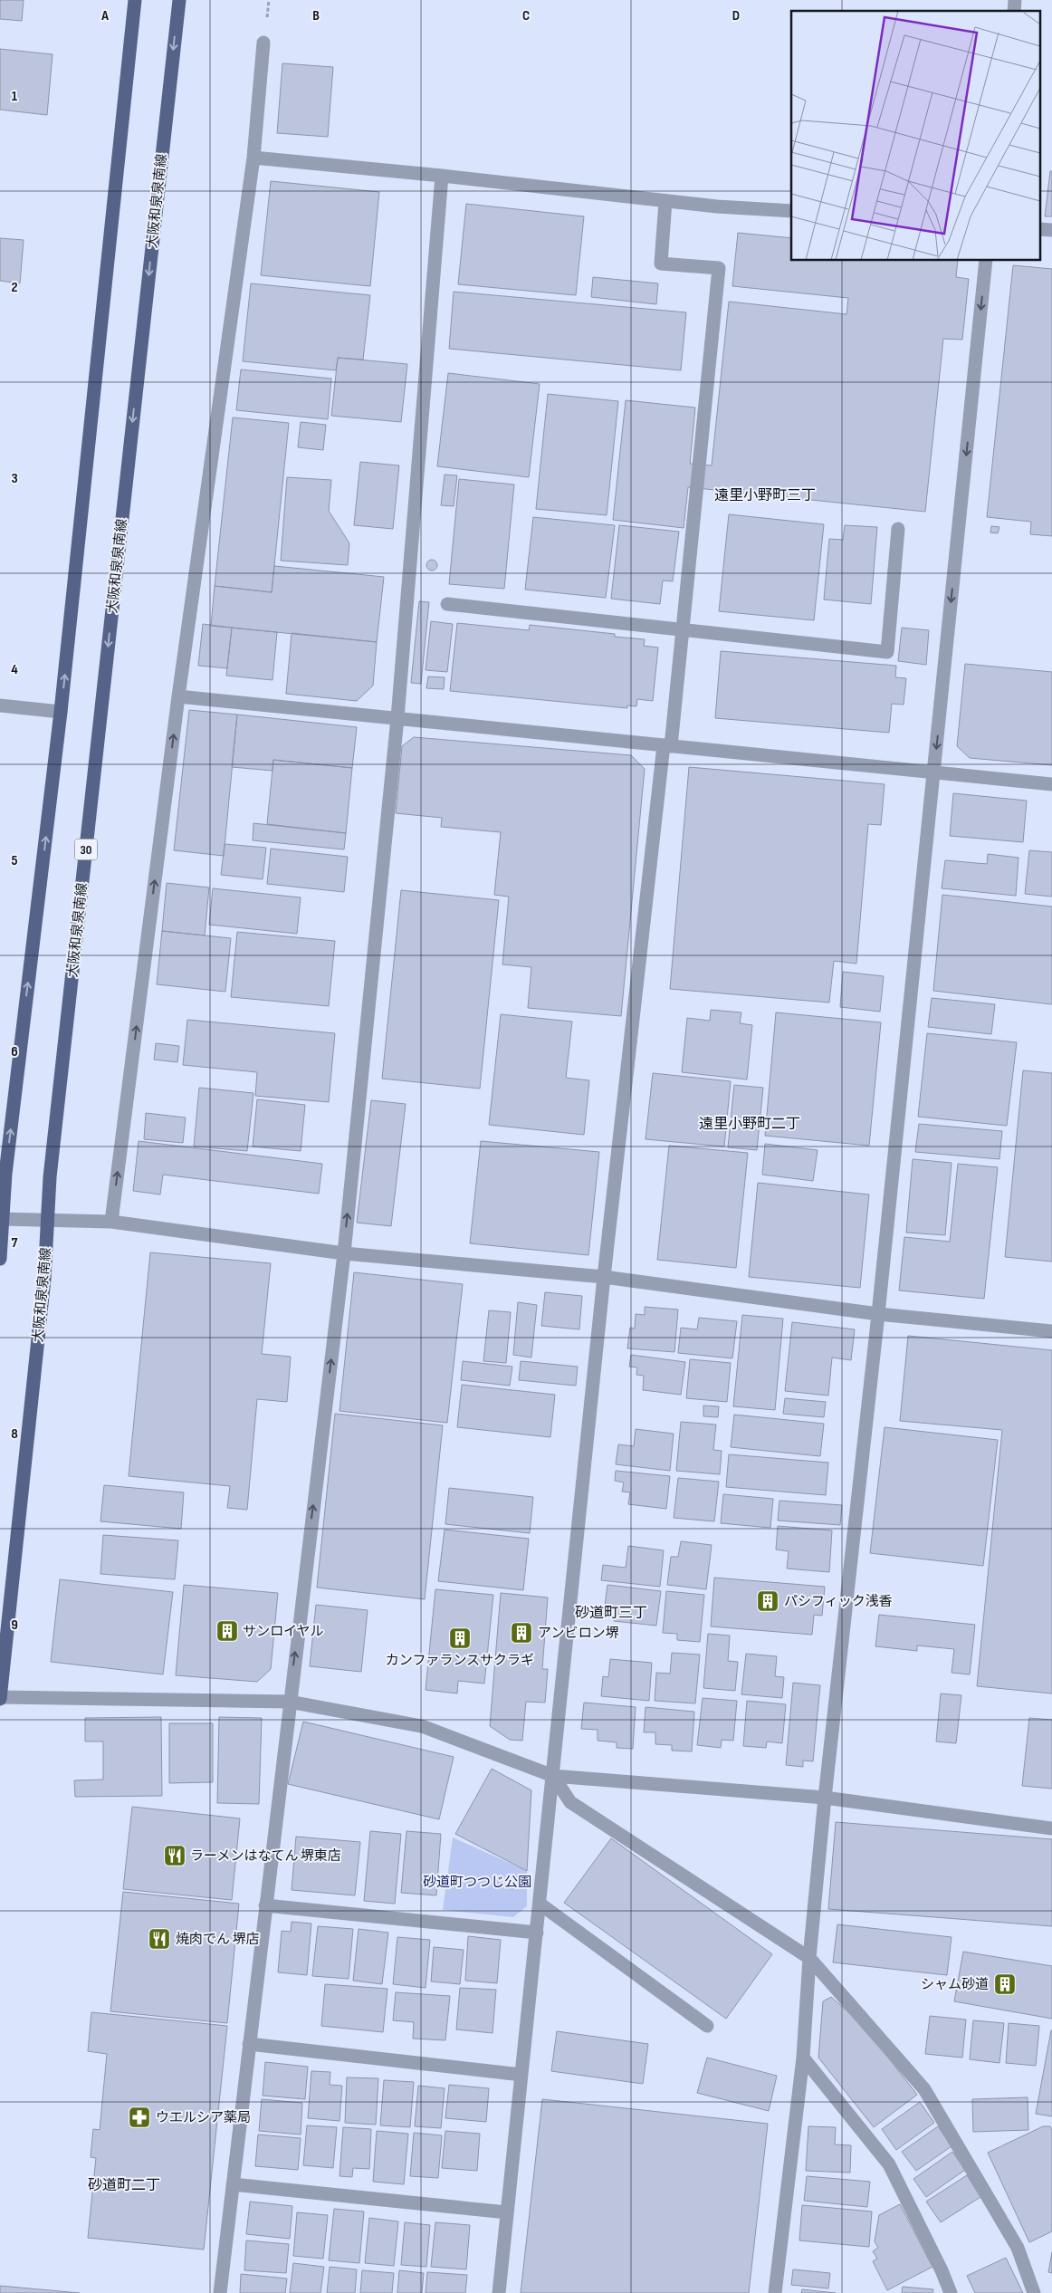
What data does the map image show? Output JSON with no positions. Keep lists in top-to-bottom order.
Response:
{
  "streets": {
    "main road": ["大阪和泉泉南線", "30"]
  },
  "districts": [
    "遠里小野町三丁",
    "遠里小野町二丁",
    "砂道町三丁",
    "砂道町二丁"
  ],
  "parks": ["砂道町つつじ公園"],
  "places": {
    "building": [
      "パシフィック浅香",
      "サンロイヤル",
      "アンビロン堺",
      "カンファランスサクラギ",
      "シャム砂道"
    ],
    "restaurant": ["ラーメンはなてん 堺東店", "焼肉でん 堺店"],
    "pharmacy": ["ウエルシア薬局"]
  },
  "grid": {
    "columns": [
      "A",
      "B",
      "C",
      "D"
    ],
    "rows": [
      "1",
      "2",
      "3",
      "4",
      "5",
      "6",
      "7",
      "8",
      "9"
    ]
  }
}
